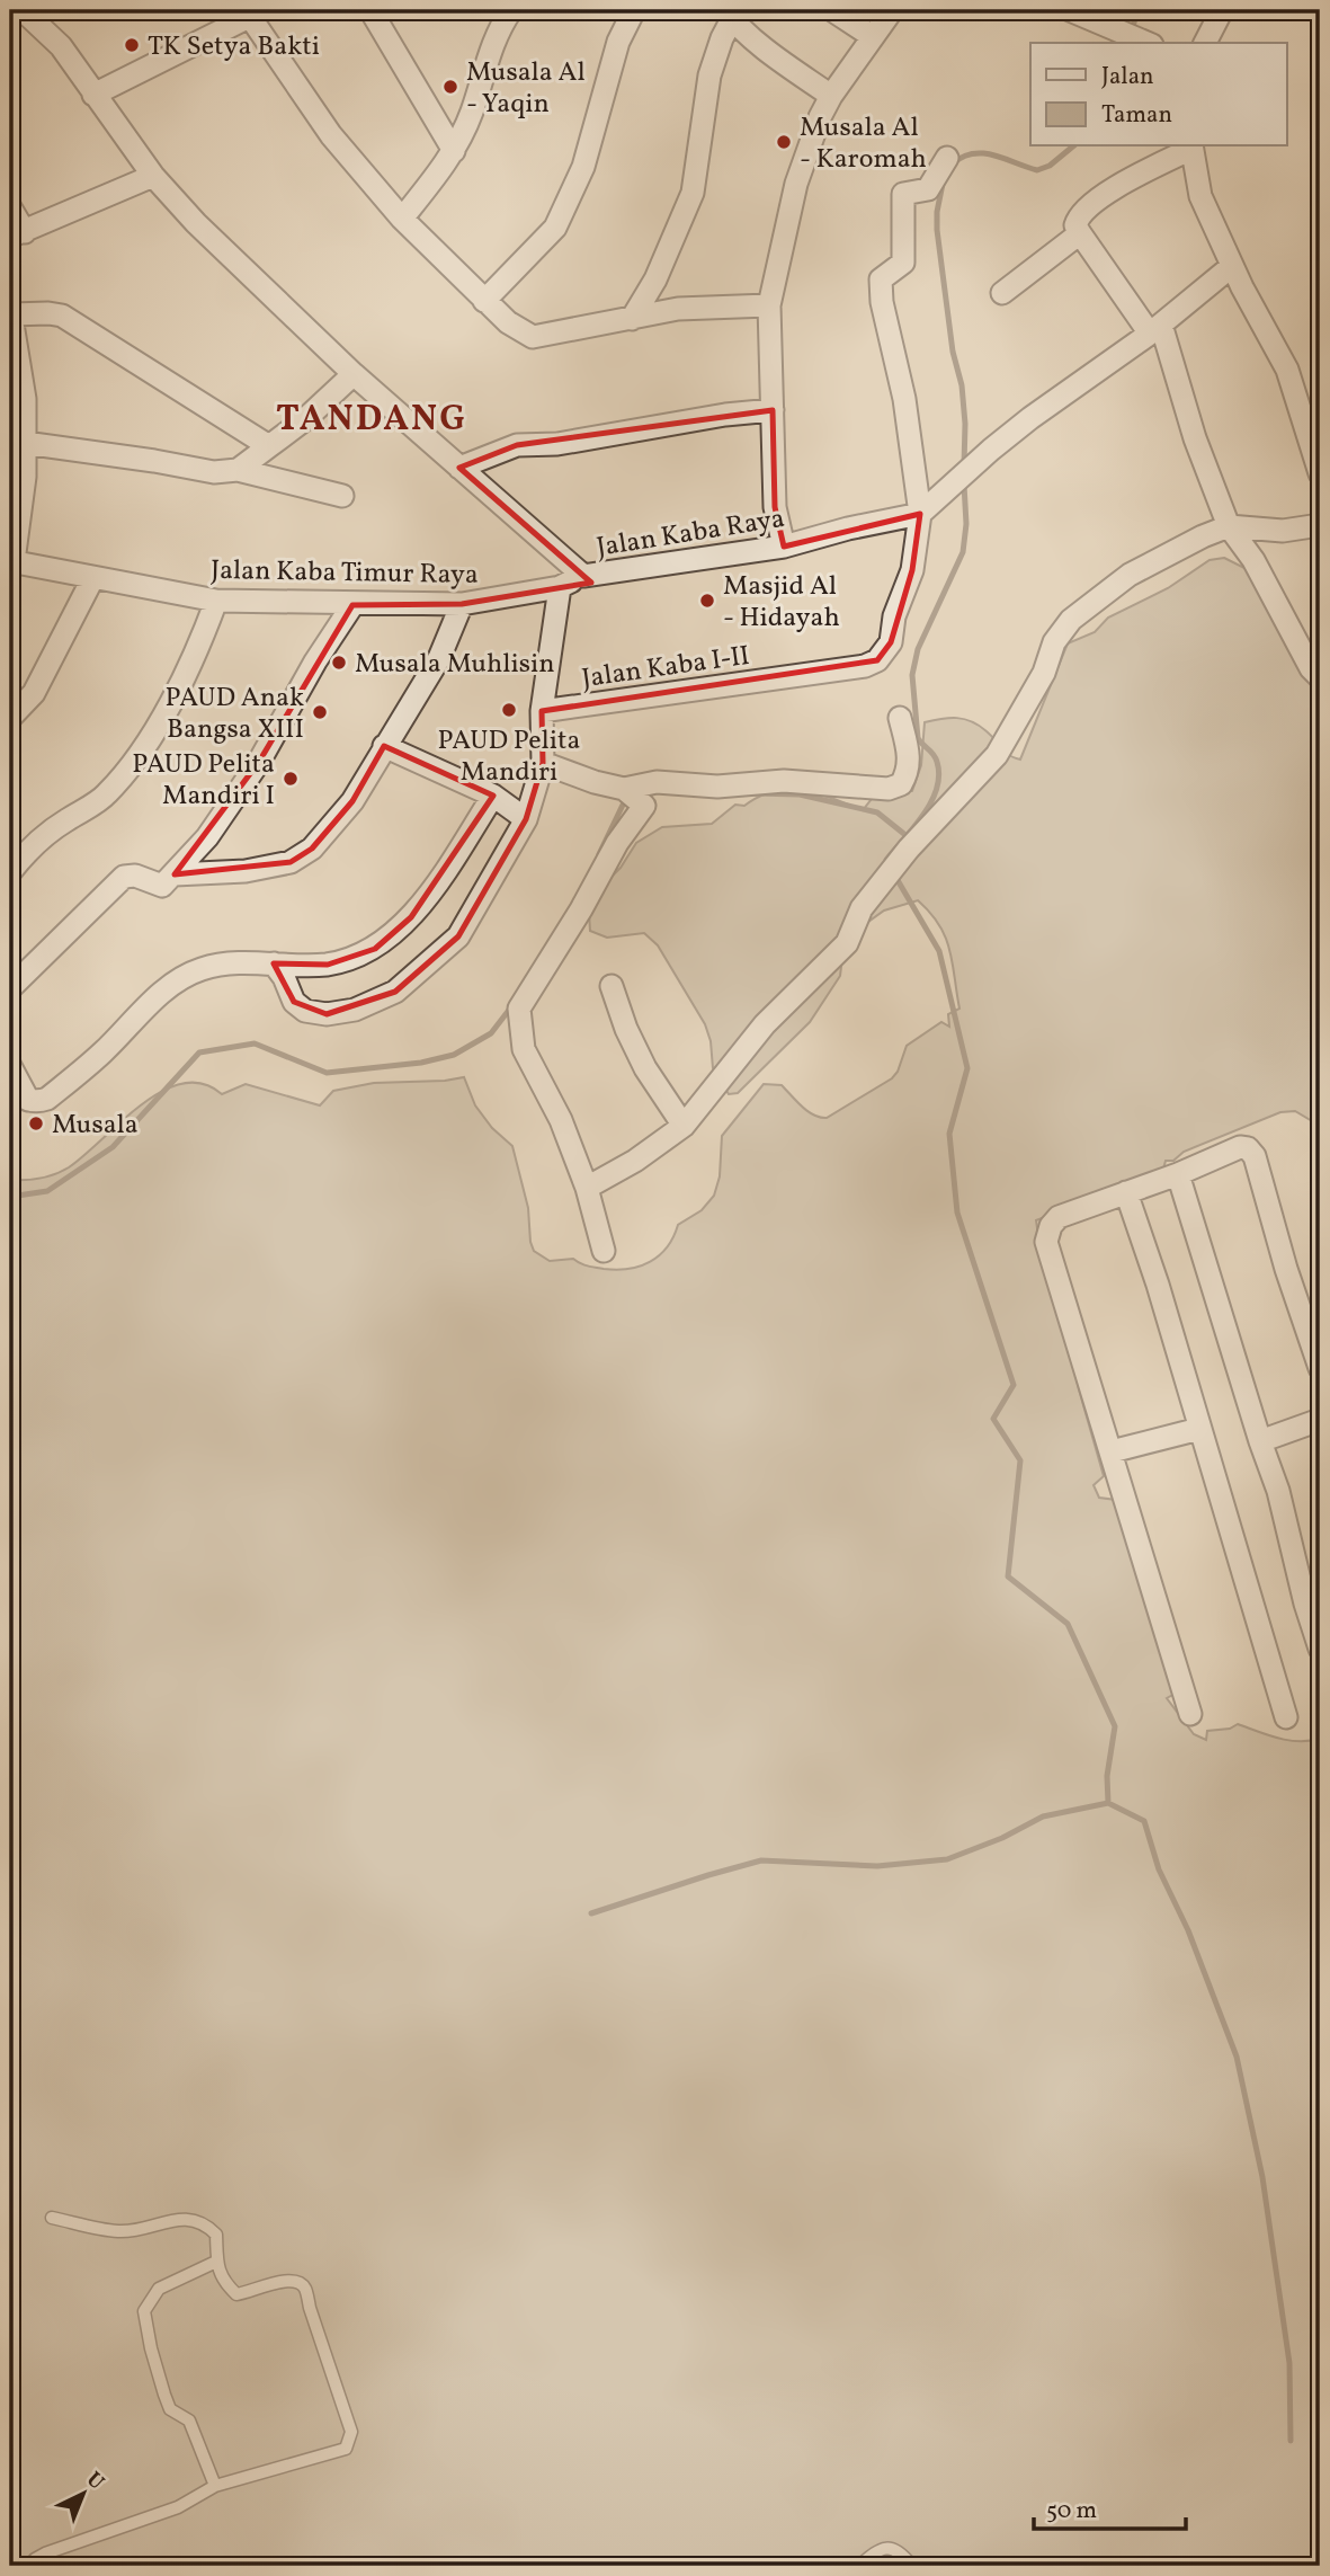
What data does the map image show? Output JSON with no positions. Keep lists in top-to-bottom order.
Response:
{
  "streets": {
    "street": ["Jalan Kaba Raya", "Jalan Kaba Timur Raya", "Jalan Kaba I-II"]
  },
  "crossings": [
    ["Jalan Kaba Raya", "Jalan Kaba Timur Raya"],
    ["Jalan Kaba Raya", "Jalan Kaba I-II"]
  ],
  "districts": ["TANDANG"],
  "places": [
    "TK Setya Bakti",
    "Musala Al - Yaqin",
    "Musala Al - Karomah",
    "Masjid Al - Hidayah",
    "Musala Muhlisin",
    "PAUD Pelita Mandiri",
    "PAUD Anak Bangsa XIII",
    "PAUD Pelita Mandiri I",
    "Musala"
  ],
  "legend": ["Jalan", "Taman"],
  "scale_bar": "50 m",
  "north": "top right"
}
